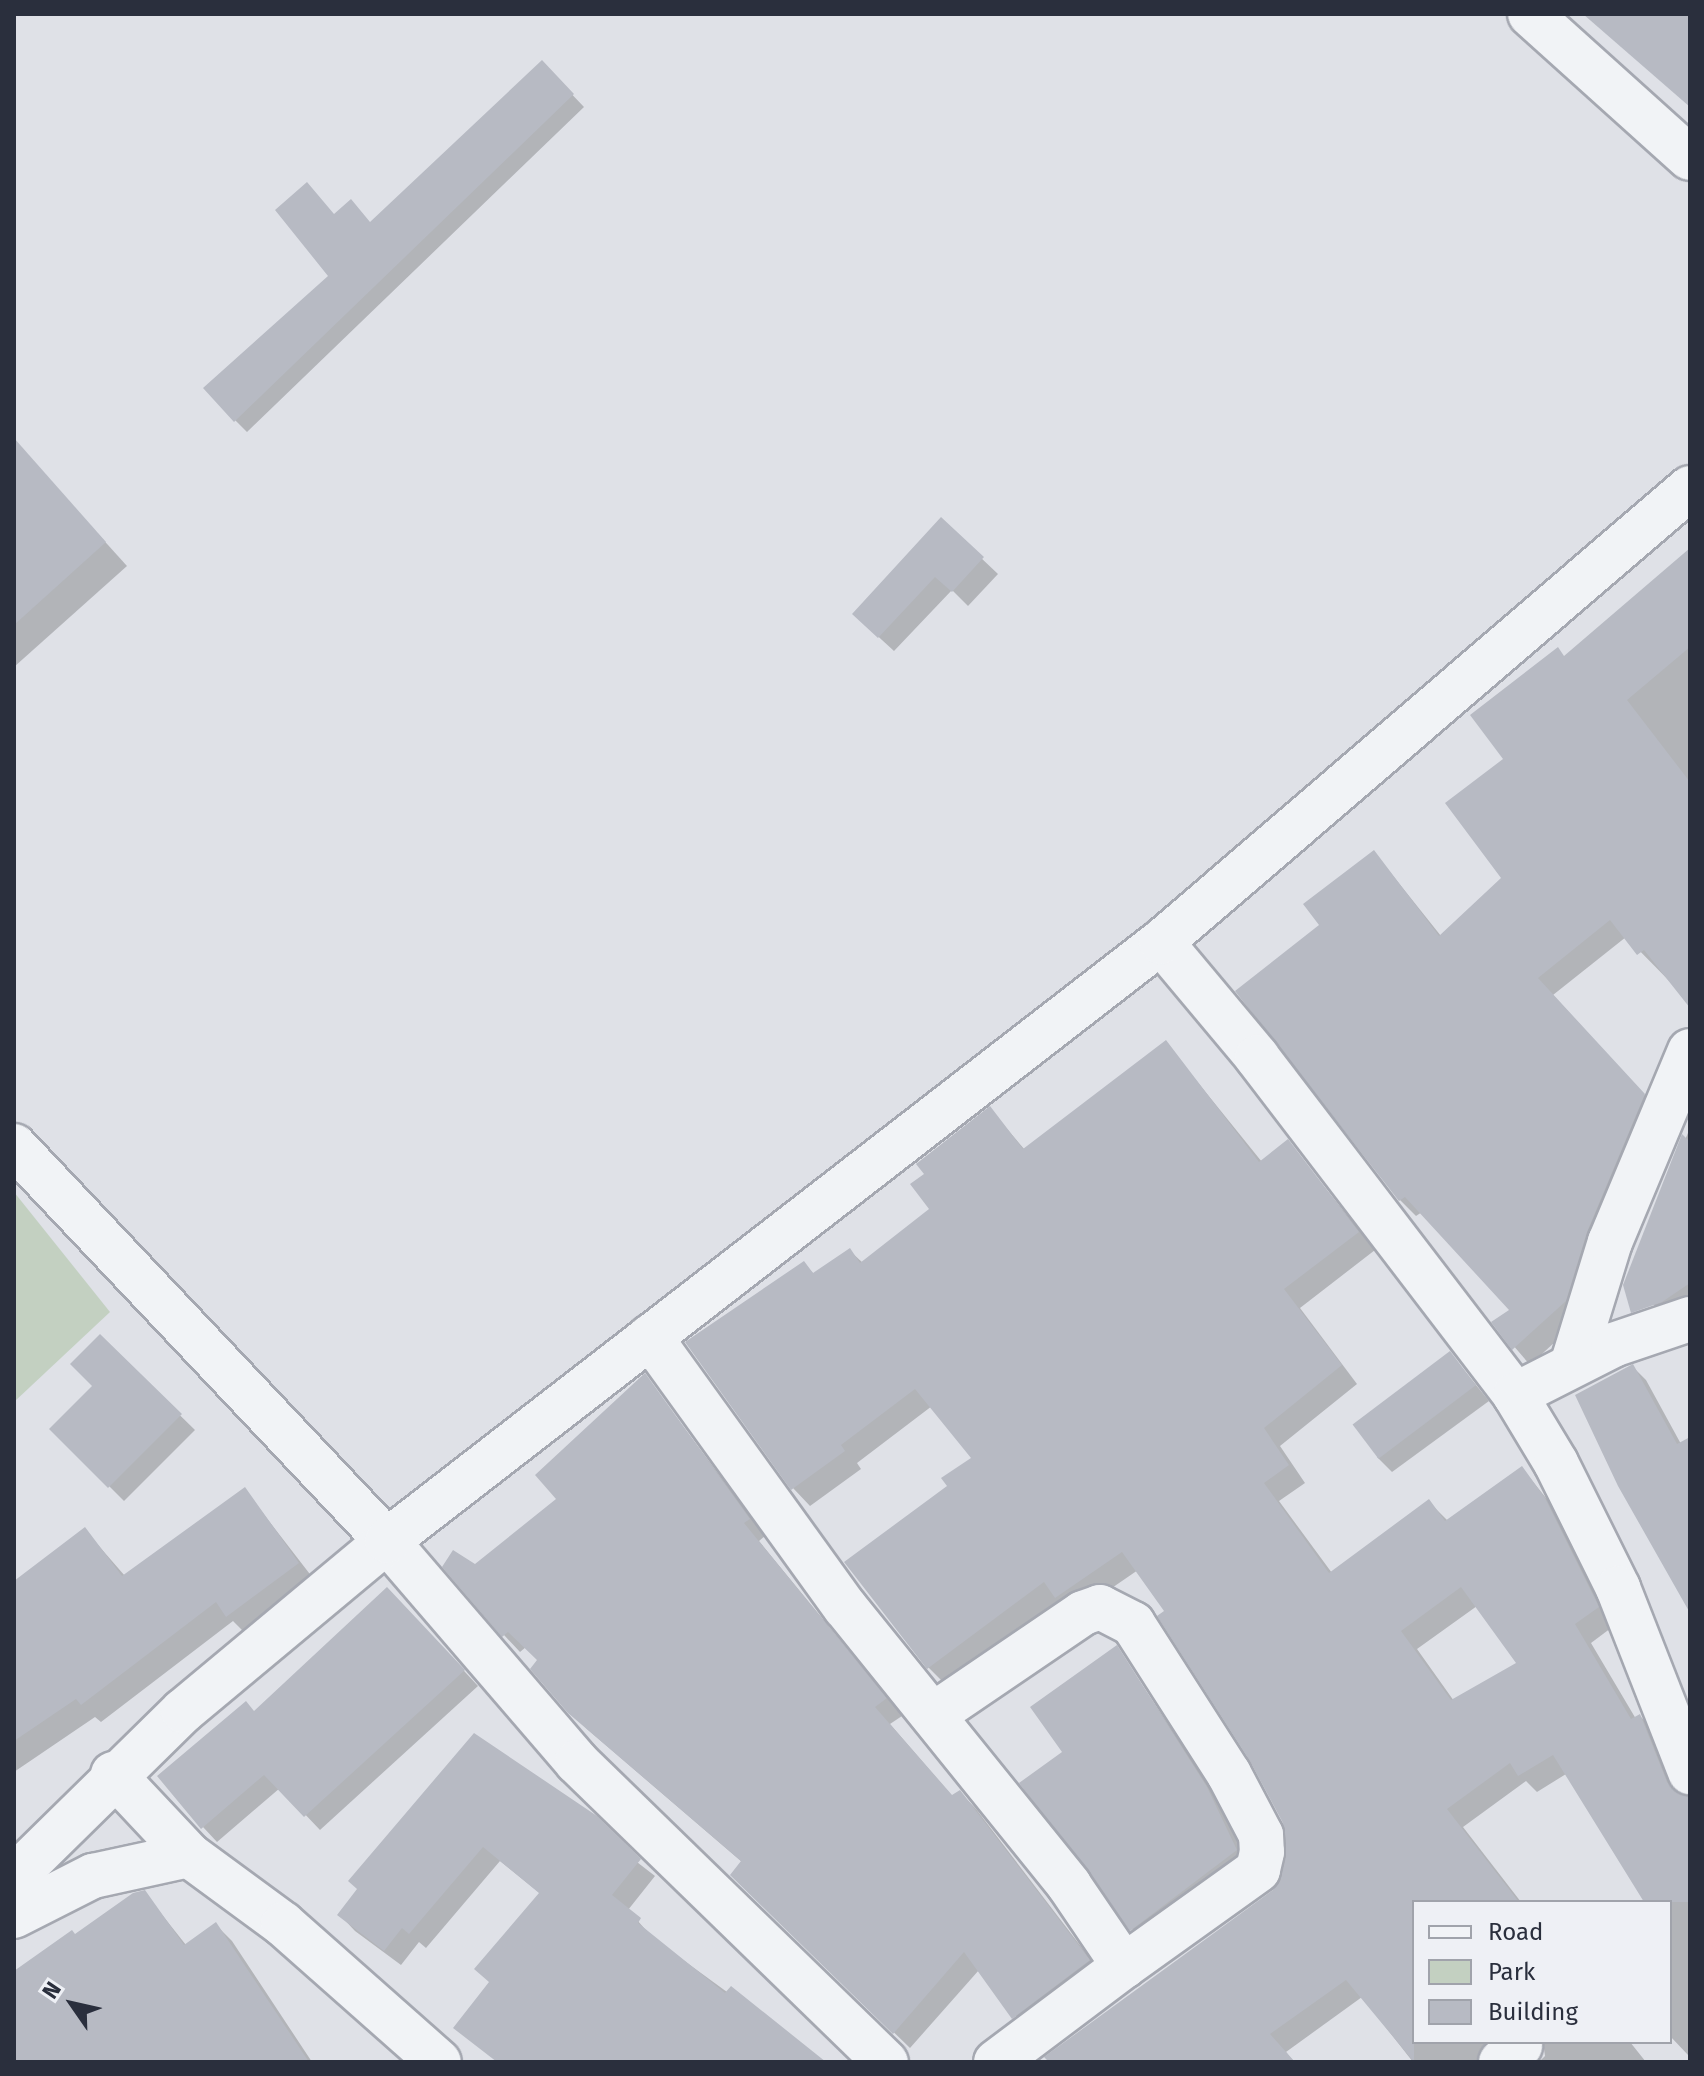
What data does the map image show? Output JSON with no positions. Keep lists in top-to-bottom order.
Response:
{
  "legend": ["Road", "Park", "Building"],
  "north": "top left"
}
